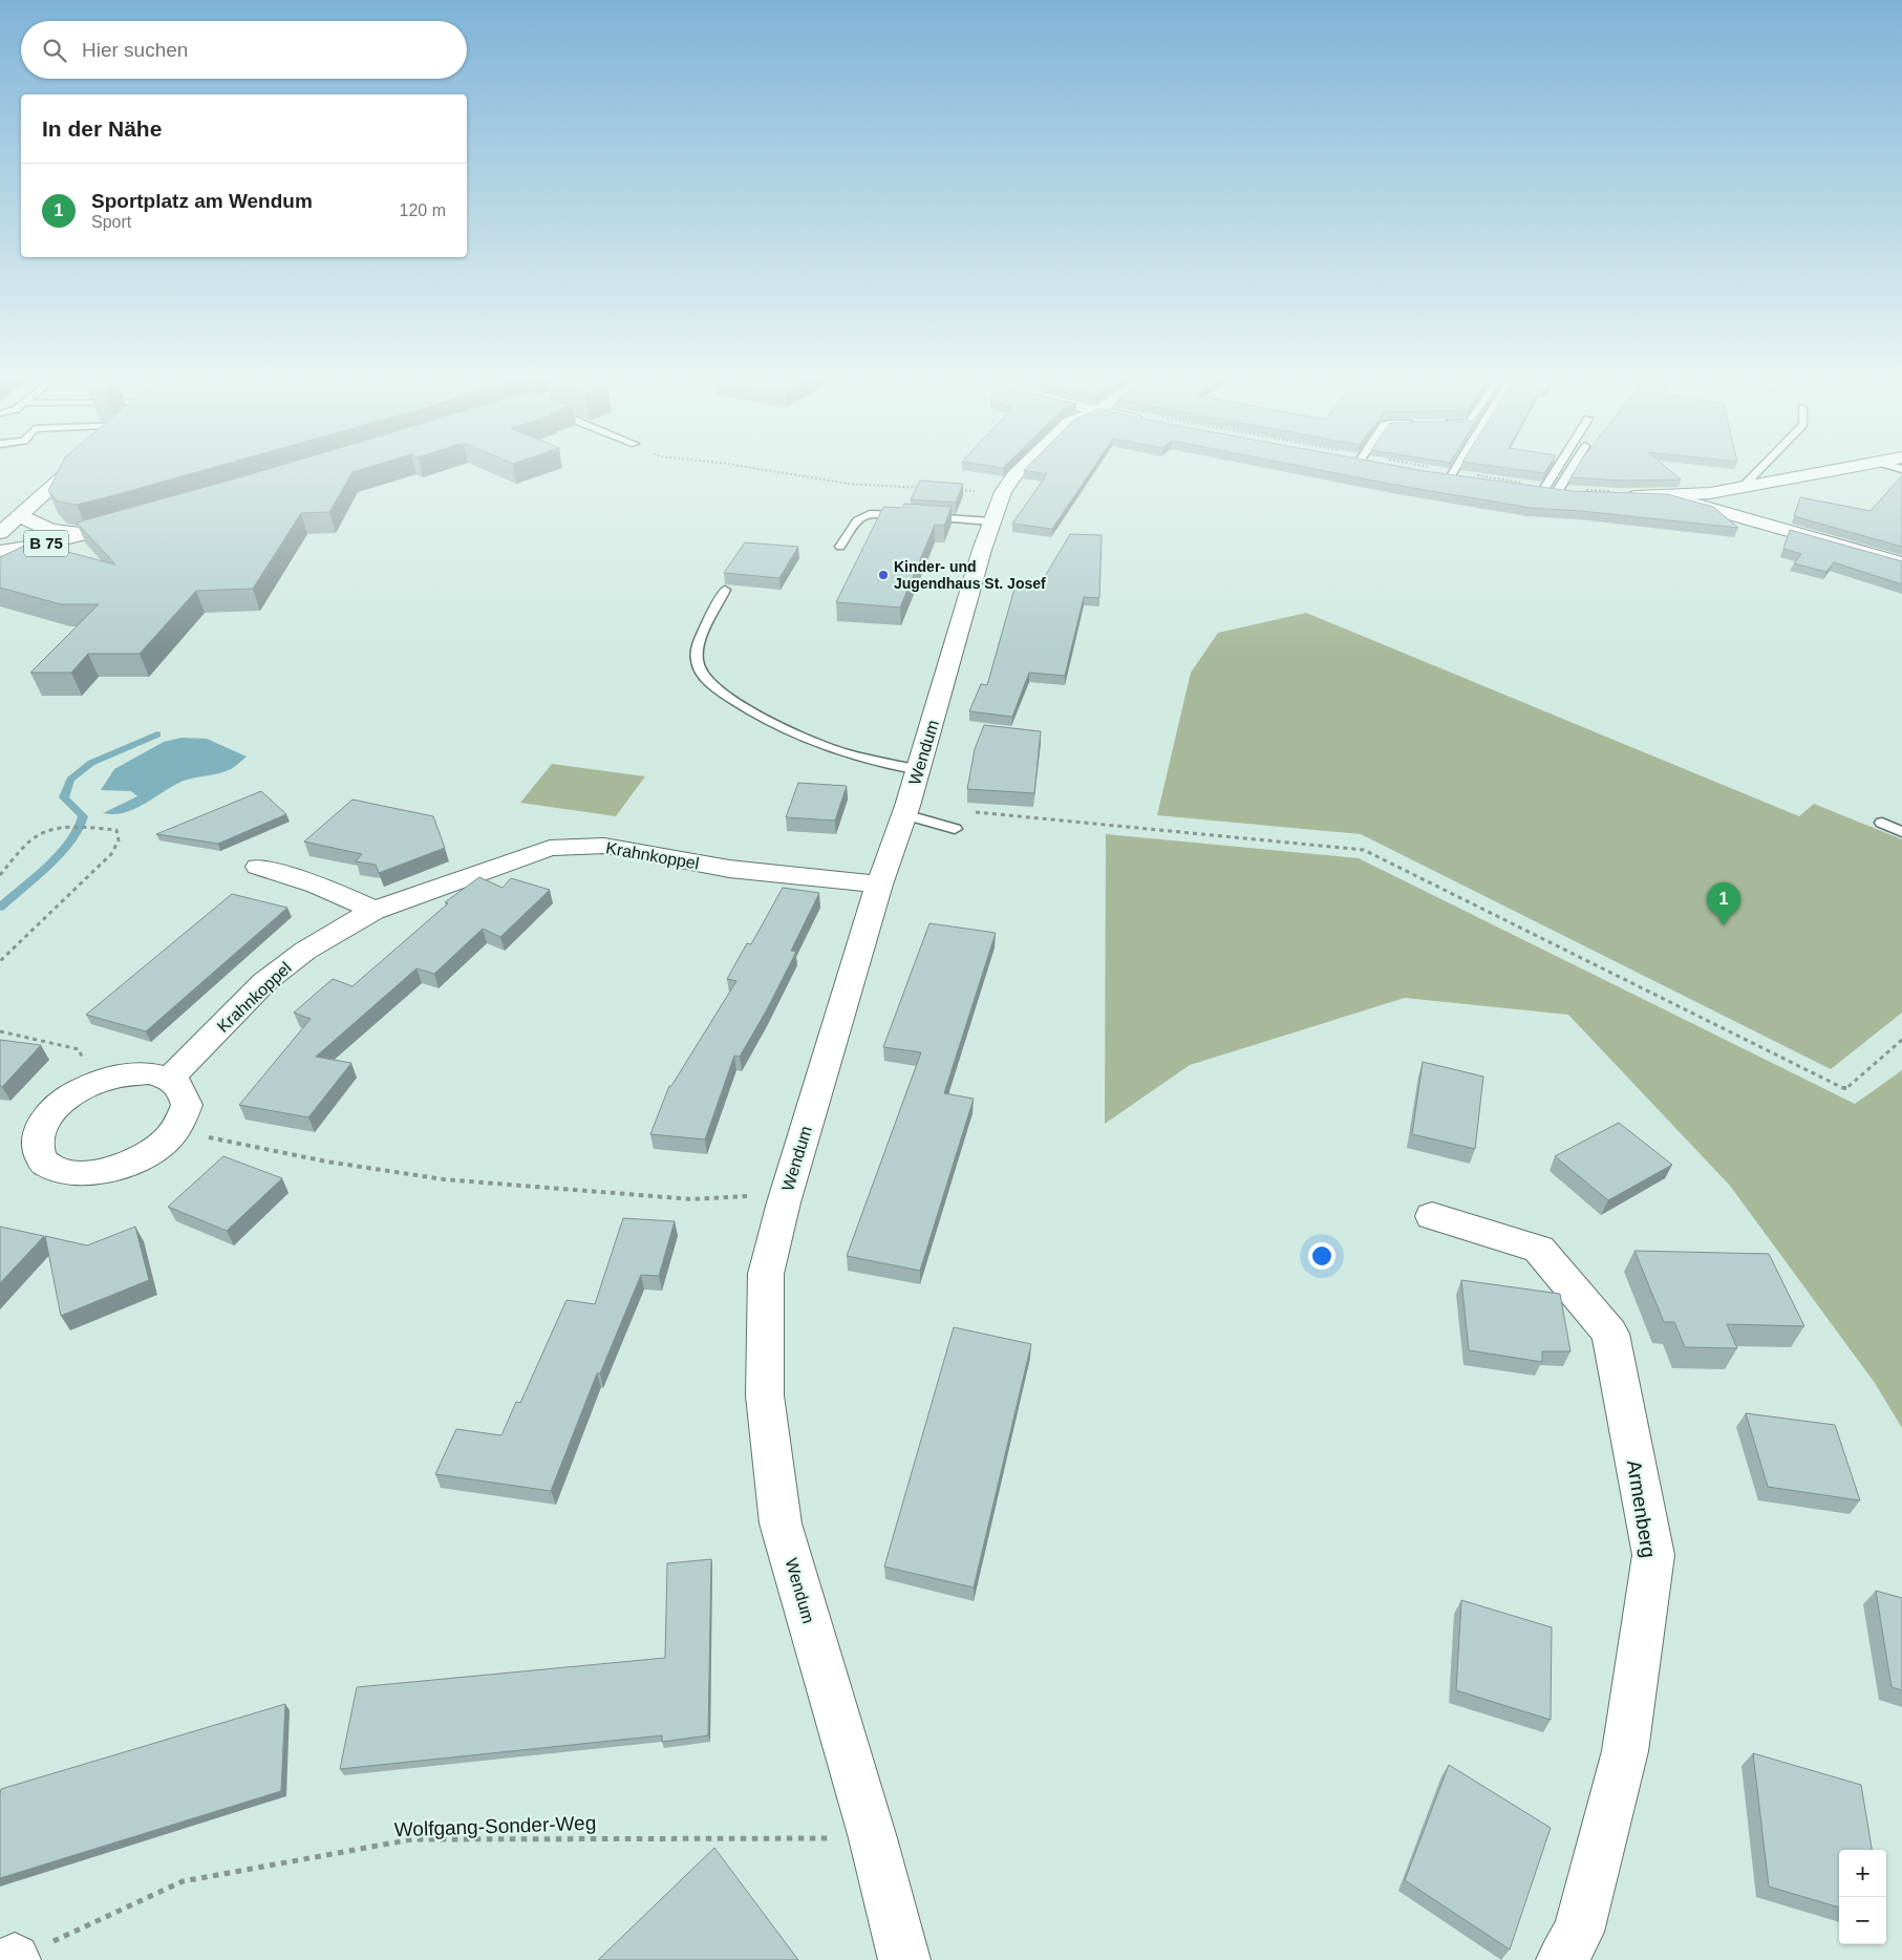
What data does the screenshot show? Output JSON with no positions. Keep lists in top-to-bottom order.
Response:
{
  "streets": {
    "street": [
      "B 75",
      "Wendum",
      "Krahnkoppel",
      "Armenberg"
    ],
    "path": ["Wolfgang-Sonder-Weg"]
  },
  "crossings": [
    ["Wendum", "Krahnkoppel"],
    ["Wendum", "Wolfgang-Sonder-Weg"]
  ],
  "places": ["Kinder- und Jugendhaus St. Josef"],
  "page": {
    "search": "Hier suchen",
    "heading": "In der Nähe",
    "list": [
      {
        "mark": "1",
        "name": "Sportplatz am Wendum",
        "note": "Sport",
        "value": "120 m"
      }
    ],
    "pins": "1",
    "map_buttons": ["+", "−"]
  }
}
